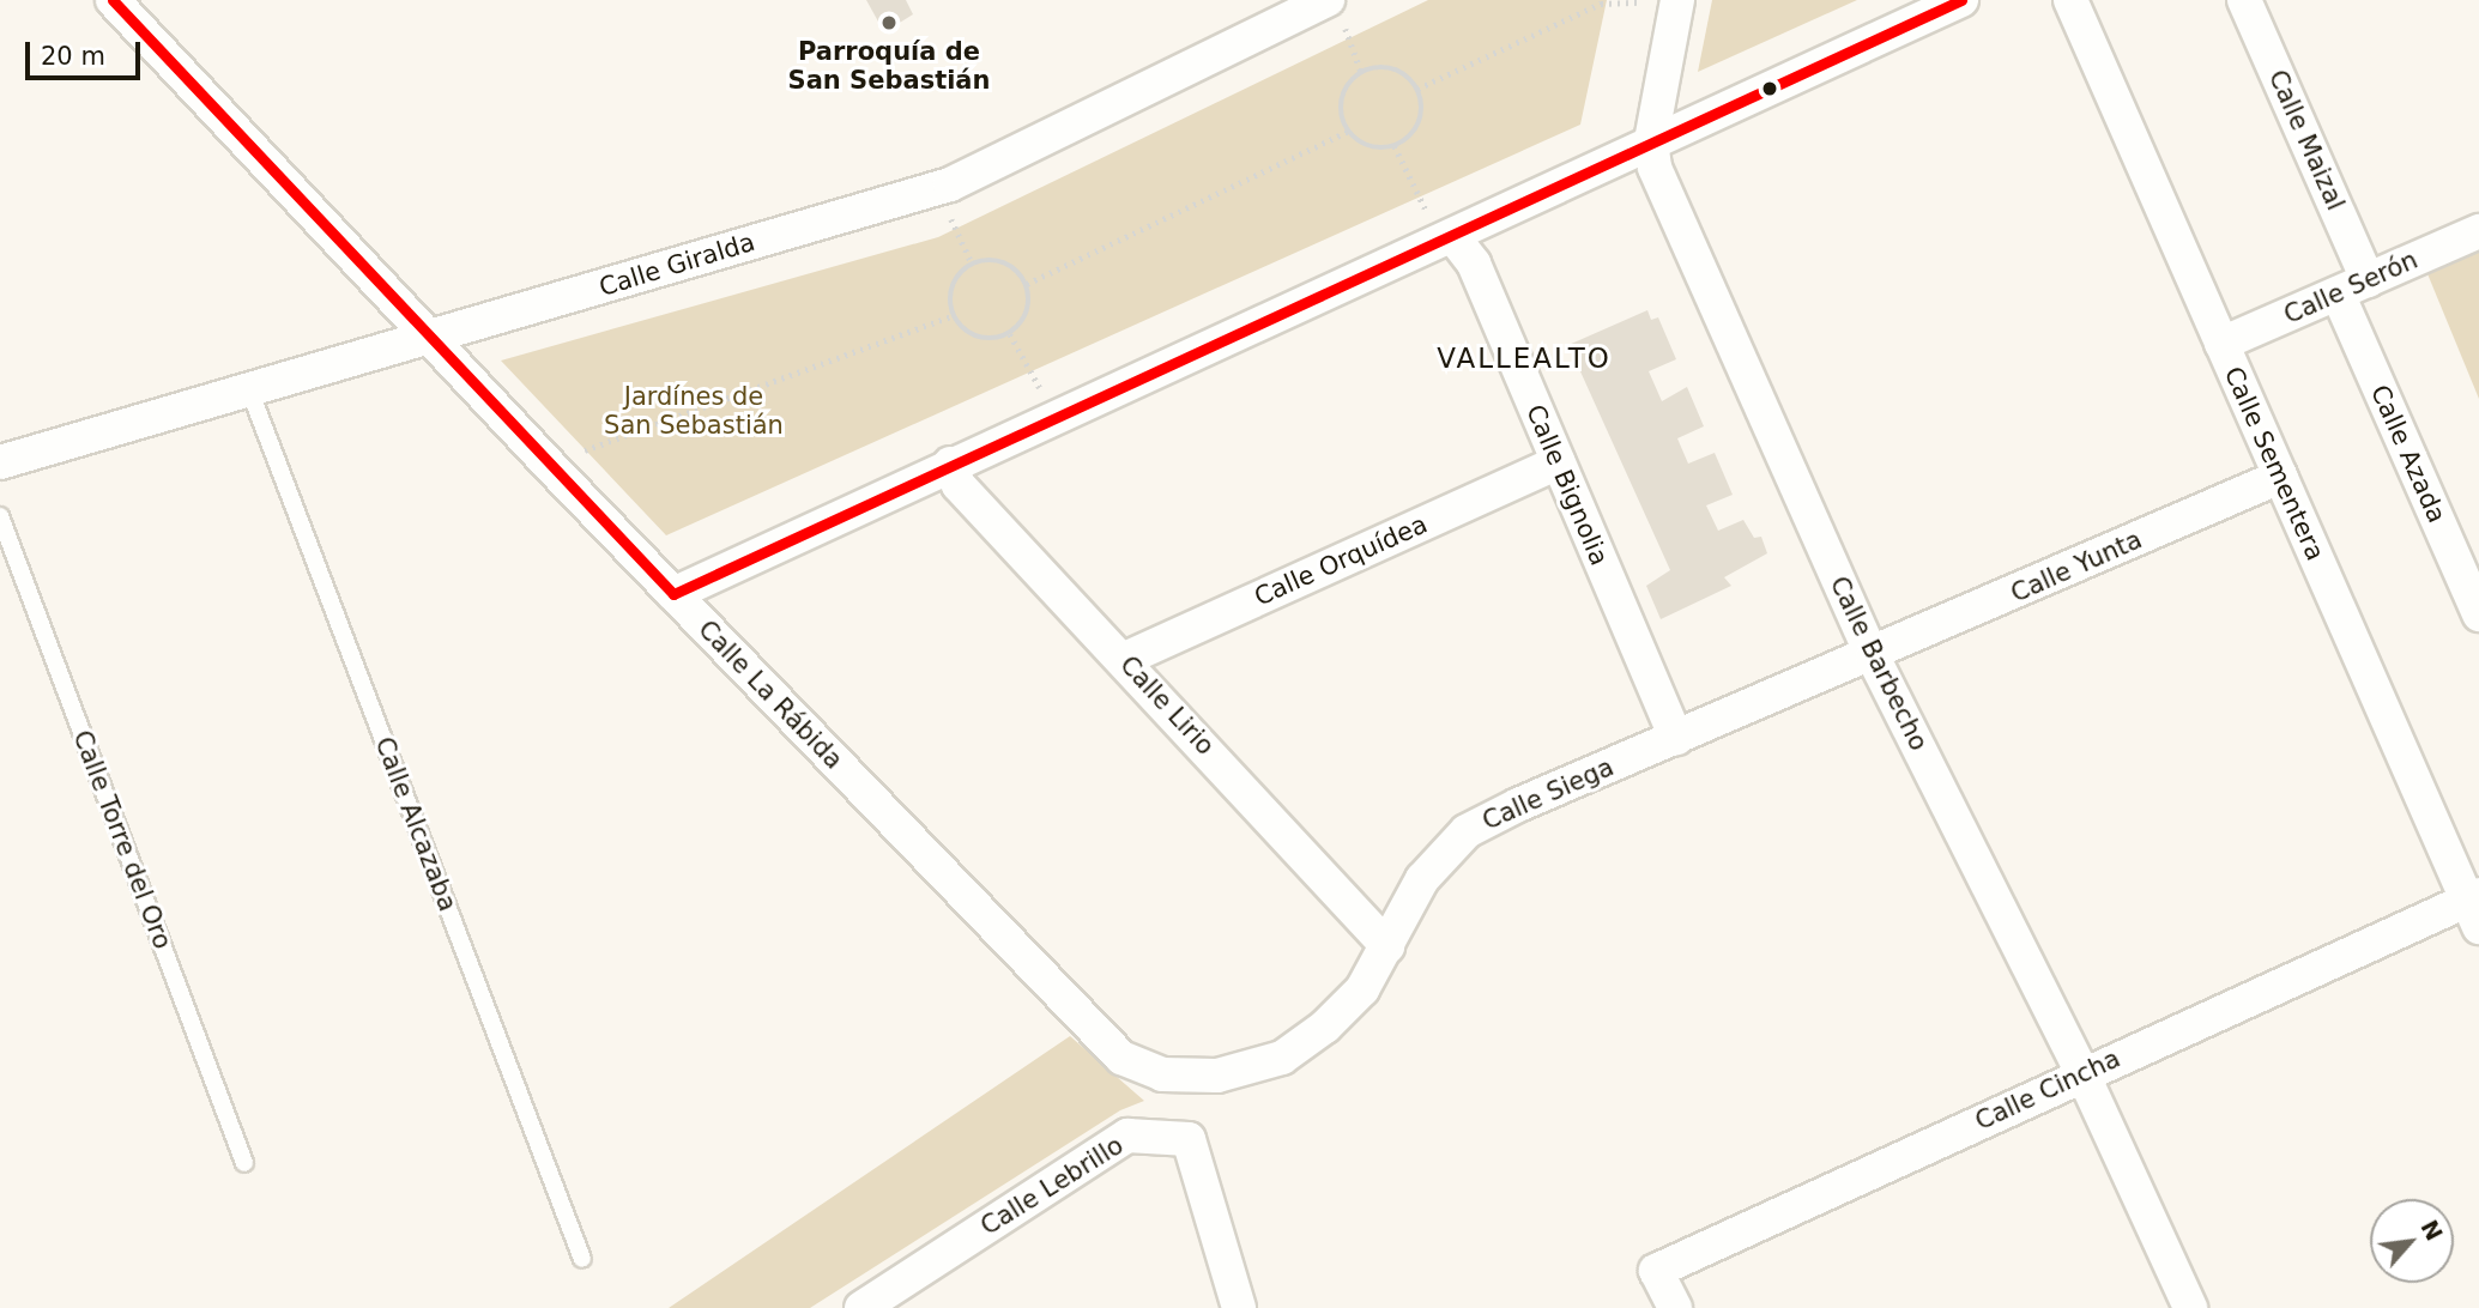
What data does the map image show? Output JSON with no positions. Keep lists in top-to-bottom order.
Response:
{
  "streets": {
    "street": [
      "Calle Maizal",
      "Calle Giralda",
      "Calle Serón",
      "Calle Azada",
      "Calle Sementera",
      "Calle Bignolia",
      "Calle Orquídea",
      "Calle Yunta",
      "Calle Barbecho",
      "Calle La Rábida",
      "Calle Lirio",
      "Calle Siega",
      "Calle Cincha",
      "Calle Lebrillo"
    ],
    "lane": ["Calle Alcazaba", "Calle Torre del Oro"]
  },
  "crossings": [
    ["Calle Maizal", "Calle Serón"],
    ["Calle Maizal", "Calle Azada"],
    ["Calle Giralda", "Calle La Rábida"],
    ["Calle Giralda", "Calle Alcazaba"],
    ["Calle Serón", "Calle Azada"],
    ["Calle Serón", "Calle Sementera"],
    ["Calle Sementera", "Calle Yunta"],
    ["Calle Sementera", "Calle Cincha"],
    ["Calle Bignolia", "Calle Orquídea"],
    ["Calle Bignolia", "Calle Siega"],
    ["Calle Orquídea", "Calle Lirio"],
    ["Calle Yunta", "Calle Barbecho"],
    ["Calle Yunta", "Calle Siega"],
    ["Calle Barbecho", "Calle Siega"],
    ["Calle Barbecho", "Calle Cincha"],
    ["Calle La Rábida", "Calle Siega"],
    ["Calle Lirio", "Calle Siega"]
  ],
  "districts": ["VALLEALTO"],
  "parks": ["Jardínes de San Sebastián"],
  "places": ["Parroquía de San Sebastián"],
  "scale_bar": "20 m",
  "north": "top right"
}
